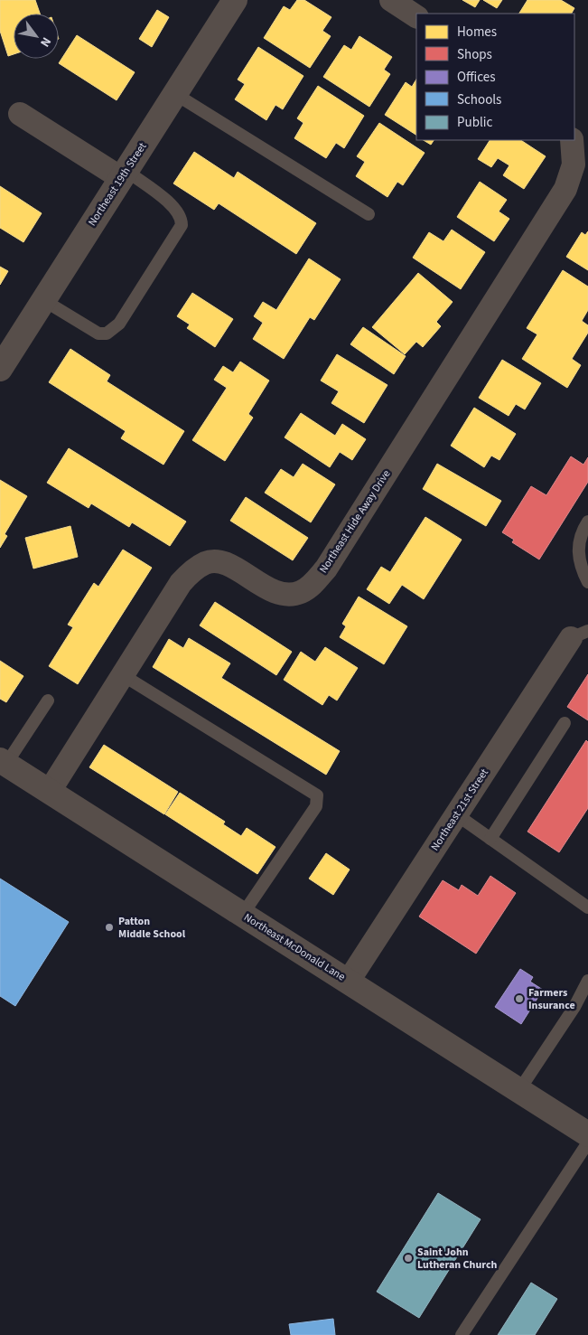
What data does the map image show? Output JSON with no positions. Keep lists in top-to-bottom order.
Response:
{
  "streets": {
    "street": [
      "Northeast 19th Street",
      "Northeast Hide Away Drive",
      "Northeast 21st Street",
      "Northeast McDonald Lane"
    ]
  },
  "crossings": [
    ["Northeast Hide Away Drive", "Northeast McDonald Lane"],
    ["Northeast 21st Street", "Northeast McDonald Lane"]
  ],
  "places": ["Patton Middle School", "Farmers Insurance", "Saint John Lutheran Church"],
  "legend": [
    "Homes",
    "Shops",
    "Offices",
    "Schools",
    "Public"
  ],
  "north": "bottom right"
}
